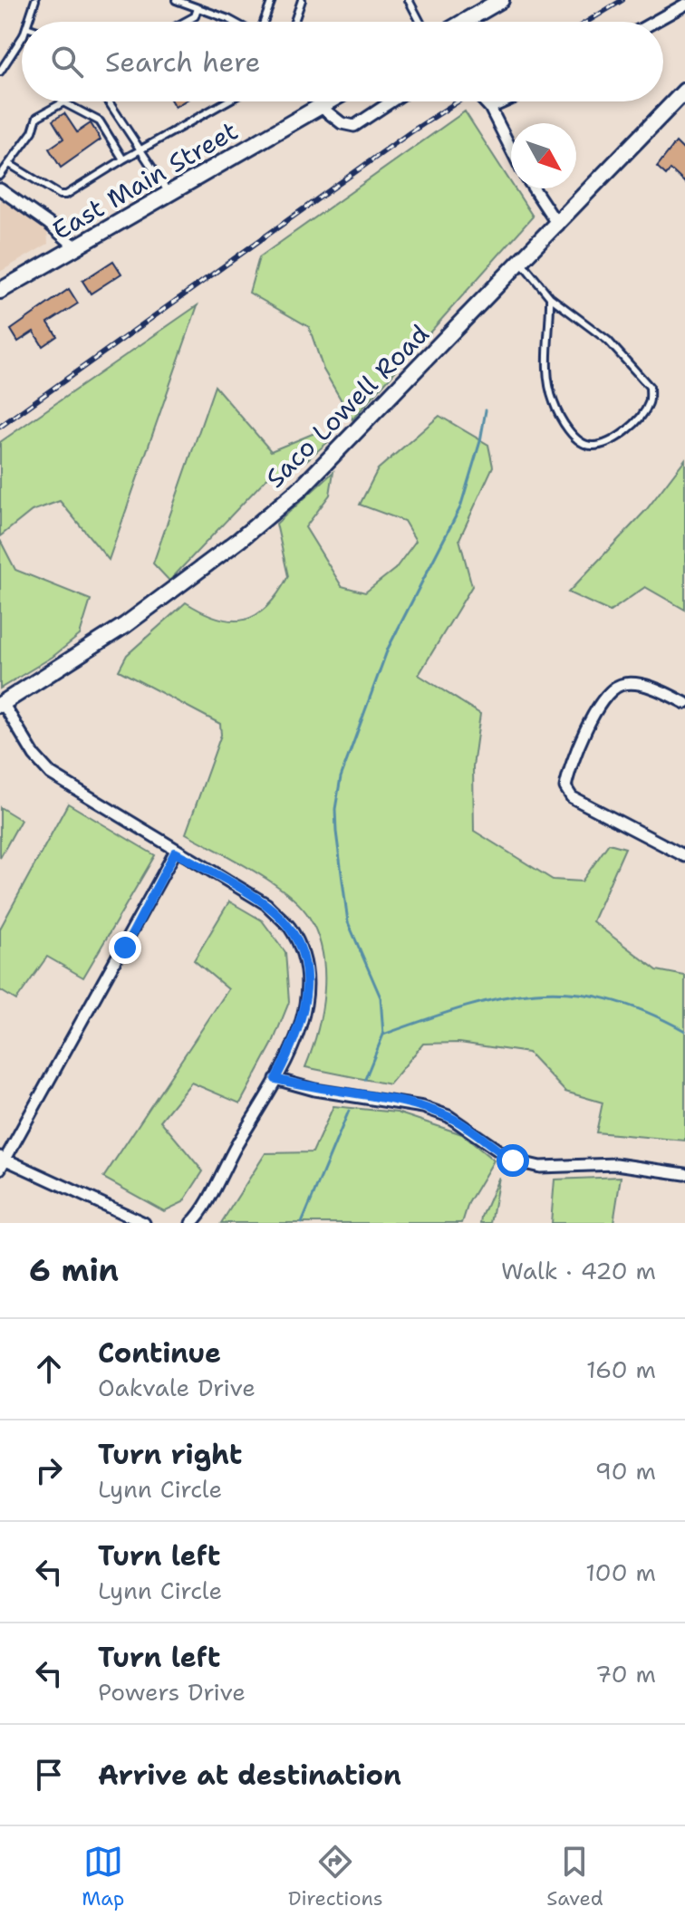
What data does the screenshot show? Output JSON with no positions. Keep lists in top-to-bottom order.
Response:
{
  "streets": {
    "street": ["East Main Street", "Saco Lowell Road"]
  },
  "north": "bottom right",
  "page": {
    "search": "Search here",
    "heading": ["6 min", "Walk · 420 m"],
    "list": [
      ["Continue", "Oakvale Drive", "160 m"],
      ["Turn right", "Lynn Circle", "90 m"],
      ["Turn left", "Lynn Circle", "100 m"],
      ["Turn left", "Powers Drive", "70 m"],
      "Arrive at destination"
    ],
    "nav": ["Map", "Directions", "Saved"]
  }
}
